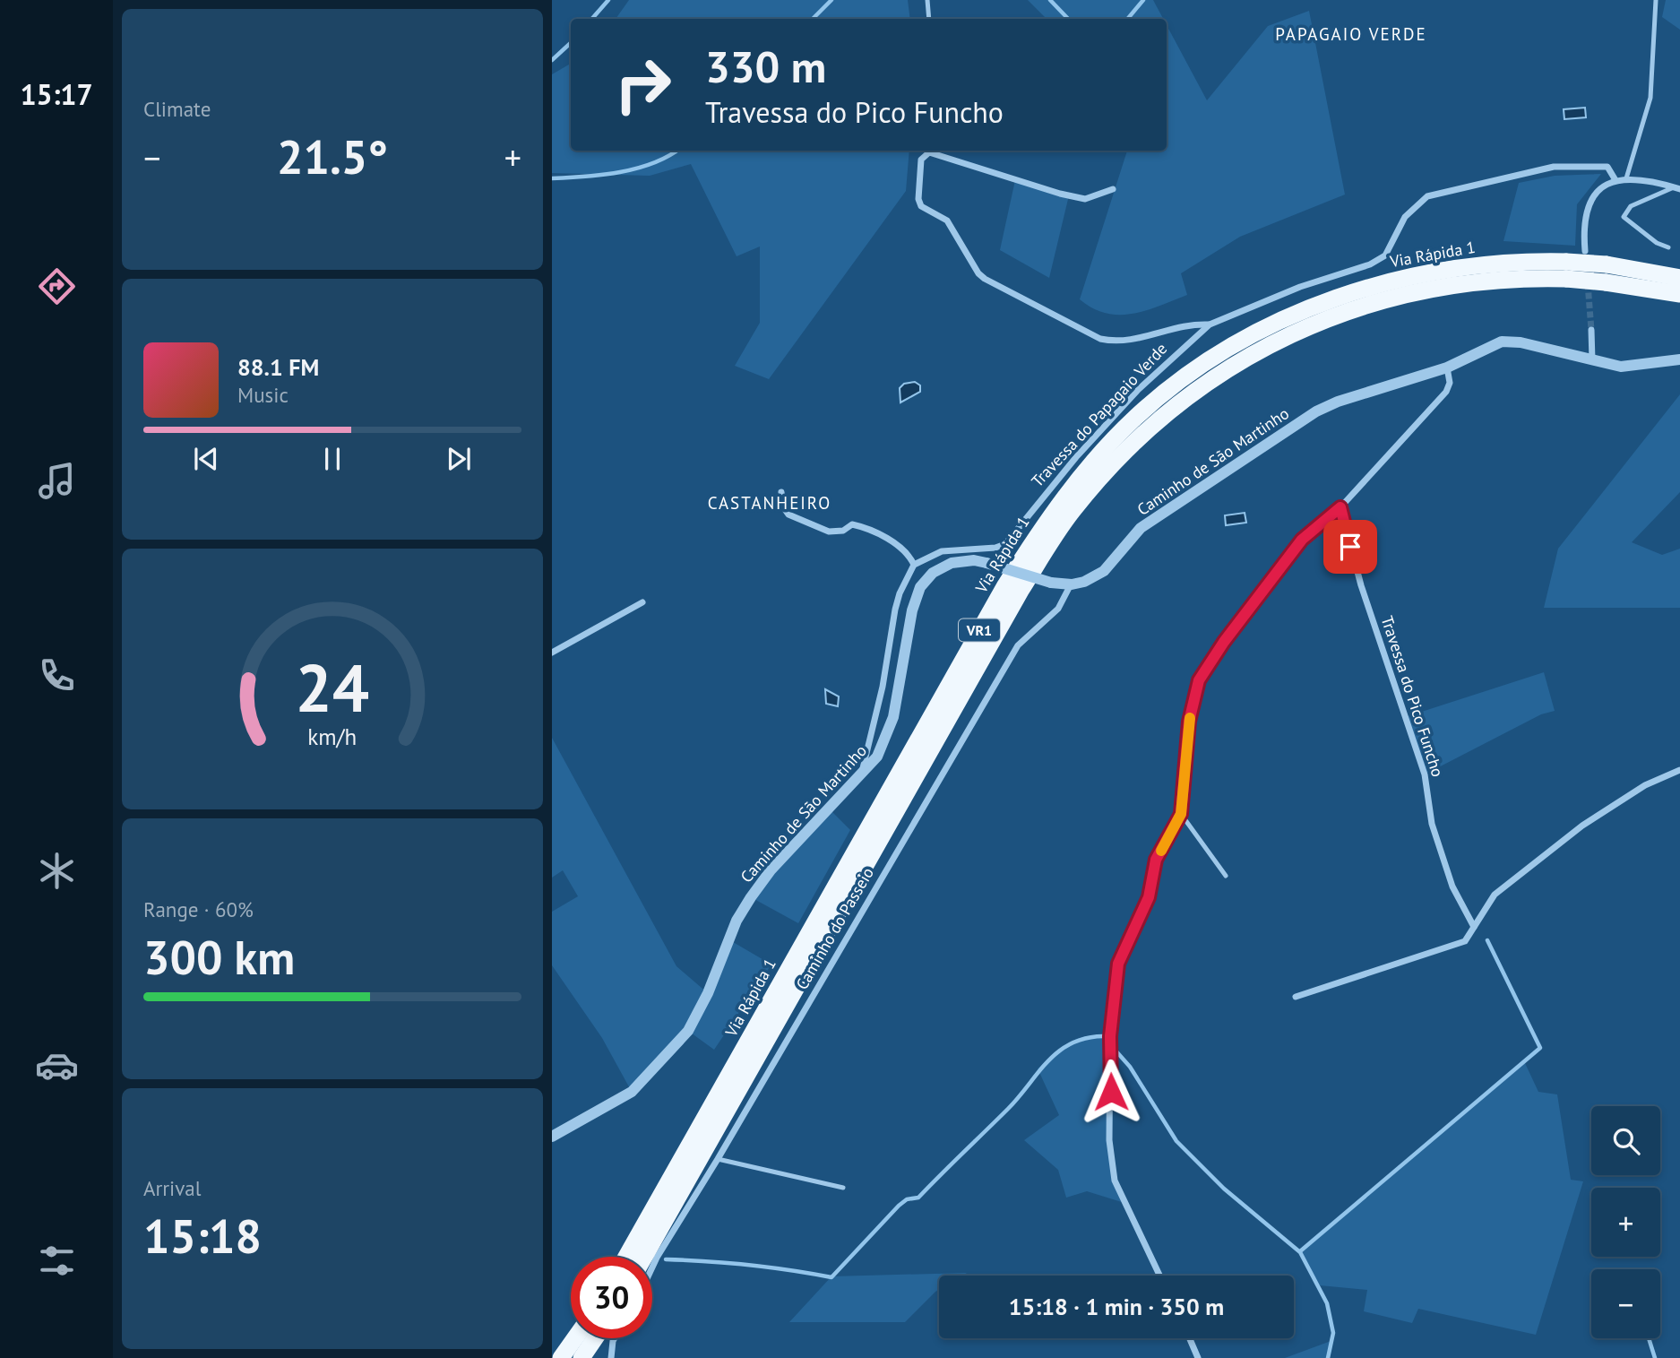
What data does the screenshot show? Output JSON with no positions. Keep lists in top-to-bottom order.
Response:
{
  "streets": {
    "highway": ["Via Rápida 1", "VR1"],
    "street": [
      "Travessa do Papagaio Verde",
      "Caminho de São Martinho",
      "Travessa do Pico Funcho",
      "Caminho do Passeio"
    ]
  },
  "crossings": [
    ["Caminho de São Martinho", "Caminho do Passeio"]
  ],
  "districts": ["PAPAGAIO VERDE", "CASTANHEIRO"],
  "page": {
    "tabs": "15:17",
    "tile": [
      "Climate",
      ["Range · 60%", "300 km"],
      ["Arrival", "15:18"]
    ],
    "turn": ["330 m", "Travessa do Pico Funcho"],
    "heat": ["−", "21.5°", "+"],
    "song": ["88.1 FM", "Music"],
    "map_buttons": ["+", "−"],
    "limit": "30",
    "trip": "15:18 · 1 min · 350 m",
    "gauge": ["24", "km/h"]
  }
}
